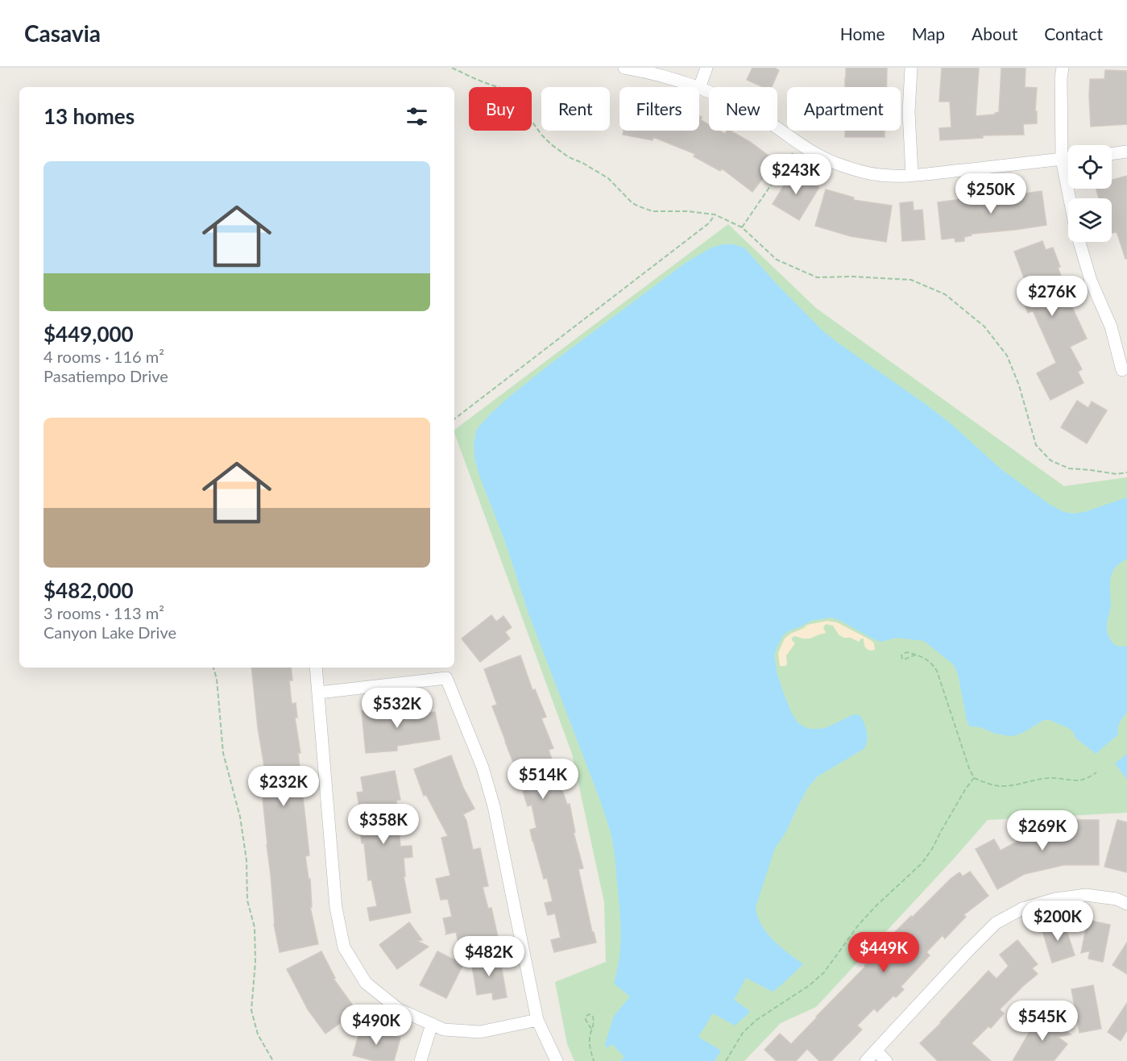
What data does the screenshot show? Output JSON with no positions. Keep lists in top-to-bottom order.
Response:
{
  "page": {
    "header": "Casavia",
    "nav": [
      "Home",
      "Map",
      "About",
      "Contact"
    ],
    "chip": [
      "Buy",
      "Rent",
      "Filters",
      "New",
      "Apartment"
    ],
    "heading": "13 homes",
    "list": [
      {
        "name": "$449,000",
        "note": "4 rooms · 116 m² · Pasatiempo Drive"
      },
      {
        "name": "$482,000",
        "note": "3 rooms · 113 m² · Canyon Lake Drive"
      }
    ],
    "price": [
      "$243K",
      "$250K",
      "$276K",
      "$532K",
      "$514K",
      "$232K",
      "$358K",
      "$269K",
      "$200K",
      "$449K",
      "$482K",
      "$545K",
      "$490K"
    ]
  }
}
